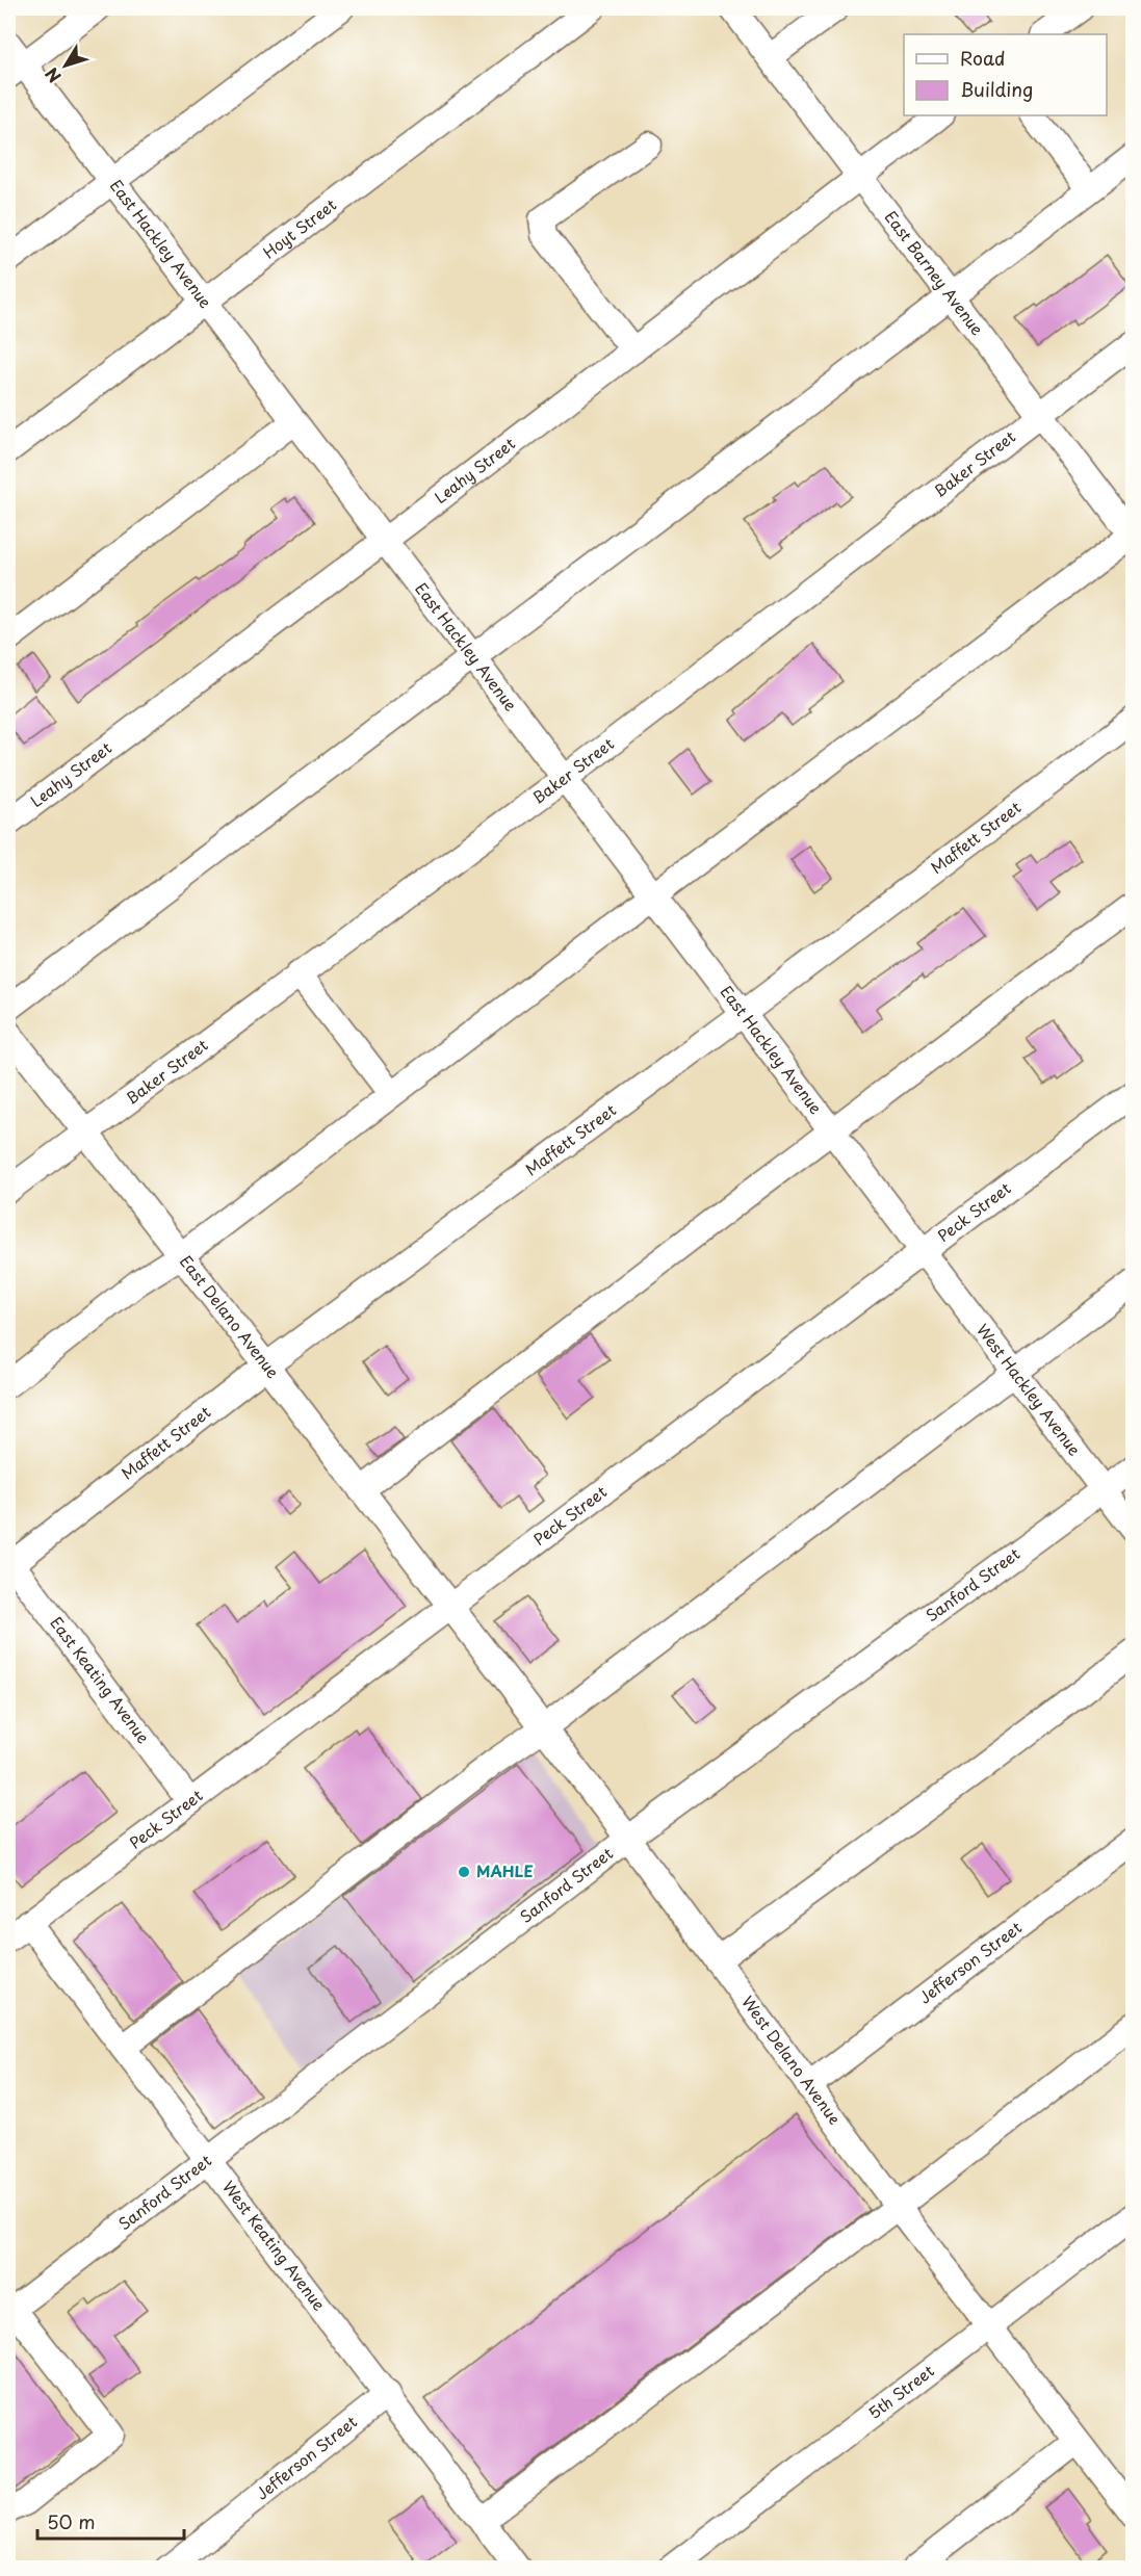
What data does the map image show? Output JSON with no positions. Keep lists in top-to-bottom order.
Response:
{
  "streets": {
    "street": [
      "Hoyt Street",
      "East Hackley Avenue",
      "East Barney Avenue",
      "Baker Street",
      "Leahy Street",
      "Maffett Street",
      "Peck Street",
      "East Delano Avenue",
      "West Hackley Avenue",
      "Sanford Street",
      "East Keating Avenue",
      "Jefferson Street",
      "West Delano Avenue",
      "West Keating Avenue",
      "5th Street"
    ]
  },
  "crossings": [
    ["Hoyt Street", "East Hackley Avenue"],
    ["East Hackley Avenue", "Baker Street"],
    ["East Hackley Avenue", "Leahy Street"],
    ["East Hackley Avenue", "Maffett Street"],
    ["East Hackley Avenue", "Peck Street"],
    ["East Hackley Avenue", "West Hackley Avenue"],
    ["East Barney Avenue", "Baker Street"],
    ["East Barney Avenue", "Leahy Street"],
    ["Baker Street", "East Delano Avenue"],
    ["Maffett Street", "East Delano Avenue"],
    ["Maffett Street", "East Keating Avenue"],
    ["Peck Street", "East Delano Avenue"],
    ["Peck Street", "West Hackley Avenue"],
    ["Peck Street", "East Keating Avenue"],
    ["Peck Street", "West Delano Avenue"],
    ["Peck Street", "West Keating Avenue"],
    ["East Delano Avenue", "West Delano Avenue"],
    ["West Hackley Avenue", "Sanford Street"],
    ["Sanford Street", "West Delano Avenue"],
    ["Sanford Street", "West Keating Avenue"],
    ["Jefferson Street", "West Delano Avenue"],
    ["Jefferson Street", "West Keating Avenue"],
    ["West Delano Avenue", "5th Street"]
  ],
  "places": ["MAHLE"],
  "legend": ["Road", "Building"],
  "scale_bar": "50 m",
  "north": "bottom left"
}
